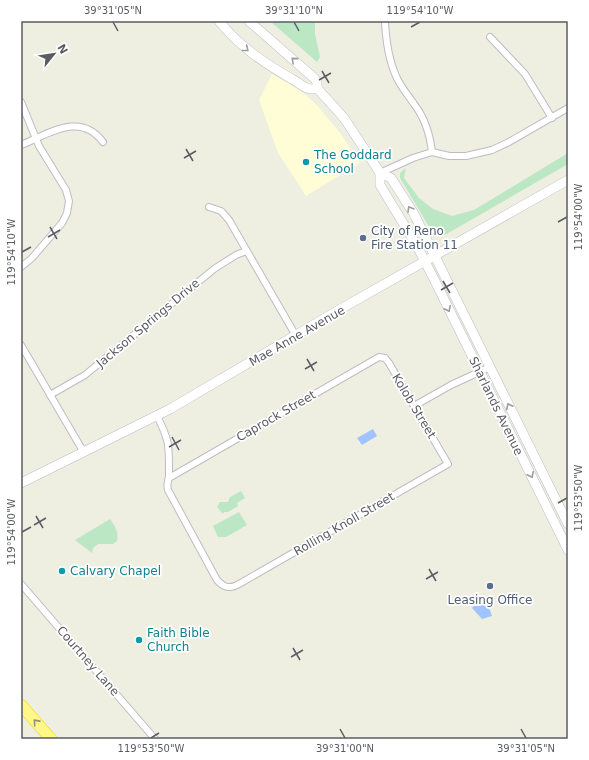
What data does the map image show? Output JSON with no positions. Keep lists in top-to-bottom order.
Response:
{
  "streets": {
    "main road": ["Mae Anne Avenue", "Sharlands Avenue"],
    "street": [
      "Jackson Springs Drive",
      "Kolob Street",
      "Caprock Street",
      "Rolling Knoll Street",
      "Courtney Lane"
    ]
  },
  "crossings": [
    ["Mae Anne Avenue", "Sharlands Avenue"],
    ["Kolob Street", "Caprock Street"],
    ["Kolob Street", "Rolling Knoll Street"],
    ["Caprock Street", "Rolling Knoll Street"]
  ],
  "places": [
    "The Goddard School",
    "City of Reno Fire Station 11",
    "Calvary Chapel",
    "Leasing Office",
    "Faith Bible Church"
  ],
  "north": "top right",
  "coordinates": [
    "39°31'05\"N",
    "39°31'10\"N",
    "119°54'10\"W",
    "119°54'00\"W",
    "119°53'50\"W",
    "39°31'00\"N"
  ]
}
